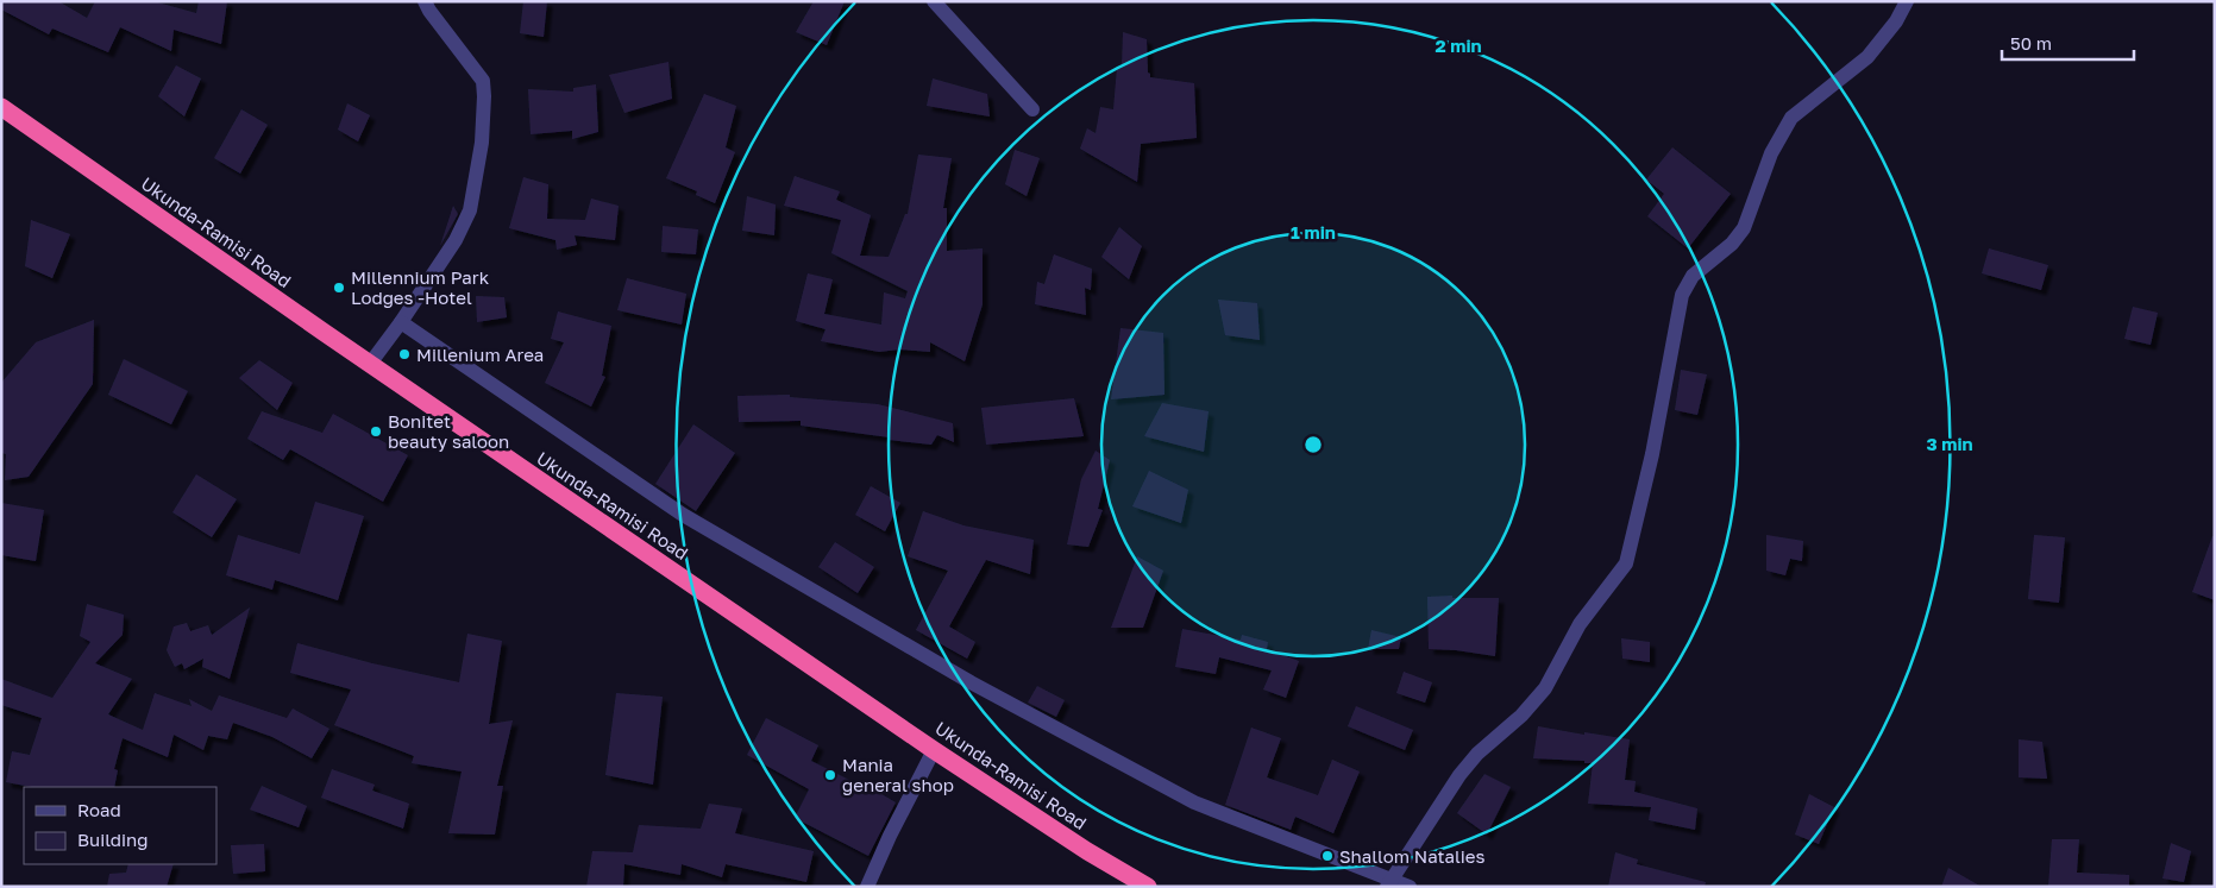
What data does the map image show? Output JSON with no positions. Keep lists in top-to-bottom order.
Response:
{
  "streets": {
    "highway": ["Ukunda-Ramisi Road"]
  },
  "places": [
    "Millennium Park Lodges -Hotel",
    "Millenium Area",
    "Bonitet beauty saloon",
    "Mania general shop",
    "Shallom Natalies"
  ],
  "legend": ["Road", "Building"],
  "scale_bar": "50 m",
  "rings": ["2 min", "1 min", "3 min"]
}
